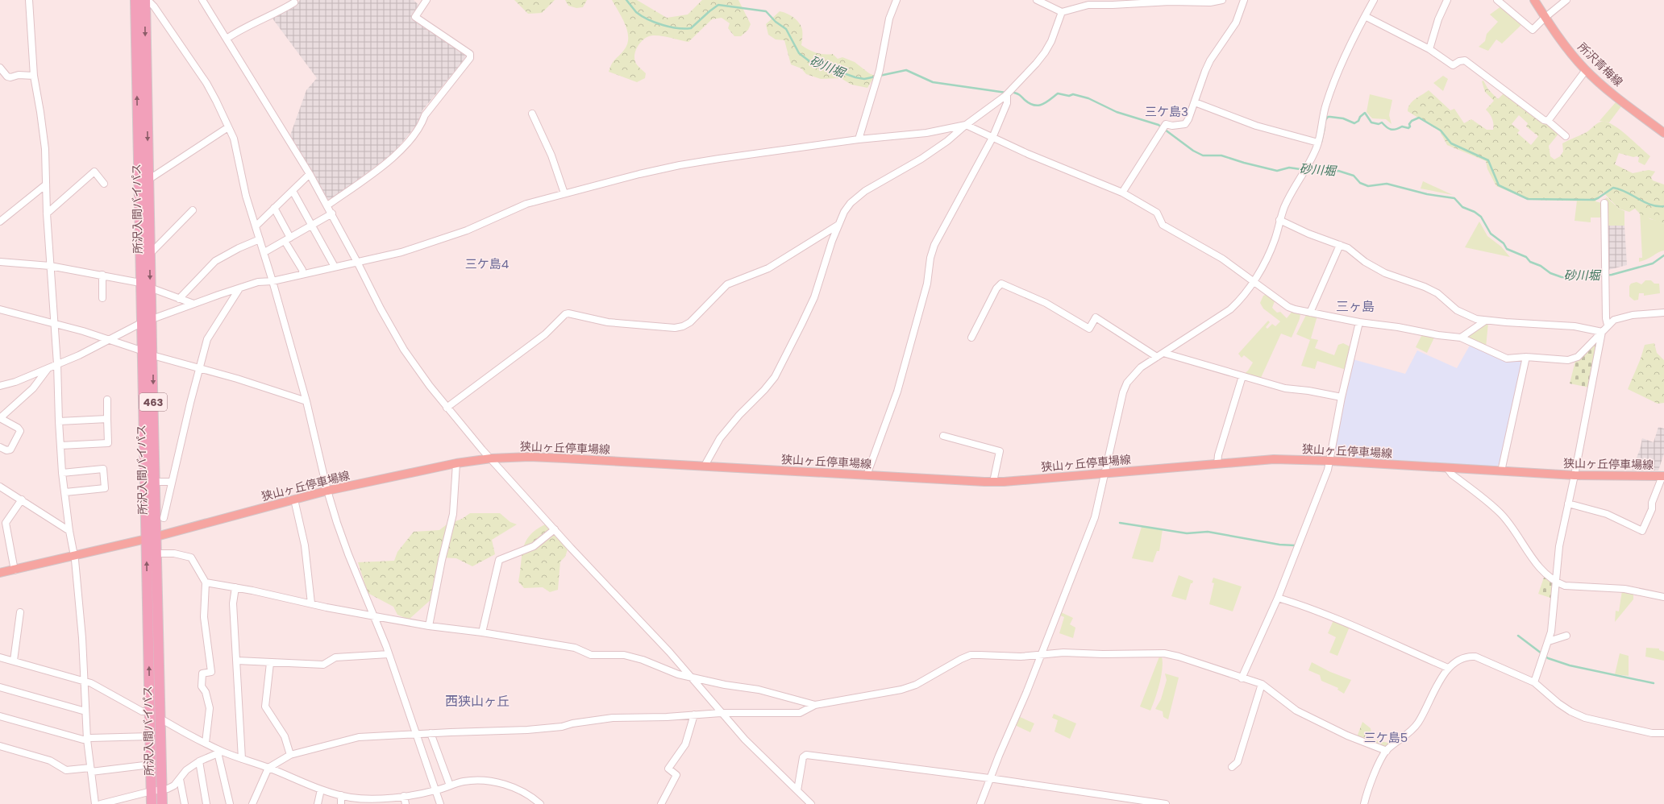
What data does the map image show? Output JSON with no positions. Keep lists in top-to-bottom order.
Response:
{
  "streets": {
    "highway": ["所沢入間バイパス", "463"],
    "main road": ["所沢青梅線", "狭山ヶ丘停車場線"]
  },
  "crossings": [
    ["所沢入間バイパス", "狭山ヶ丘停車場線"]
  ],
  "districts": [
    "三ケ島3",
    "三ケ島4",
    "三ヶ島",
    "西狭山ヶ丘",
    "三ケ島5"
  ],
  "water": ["砂川堀"]
}
